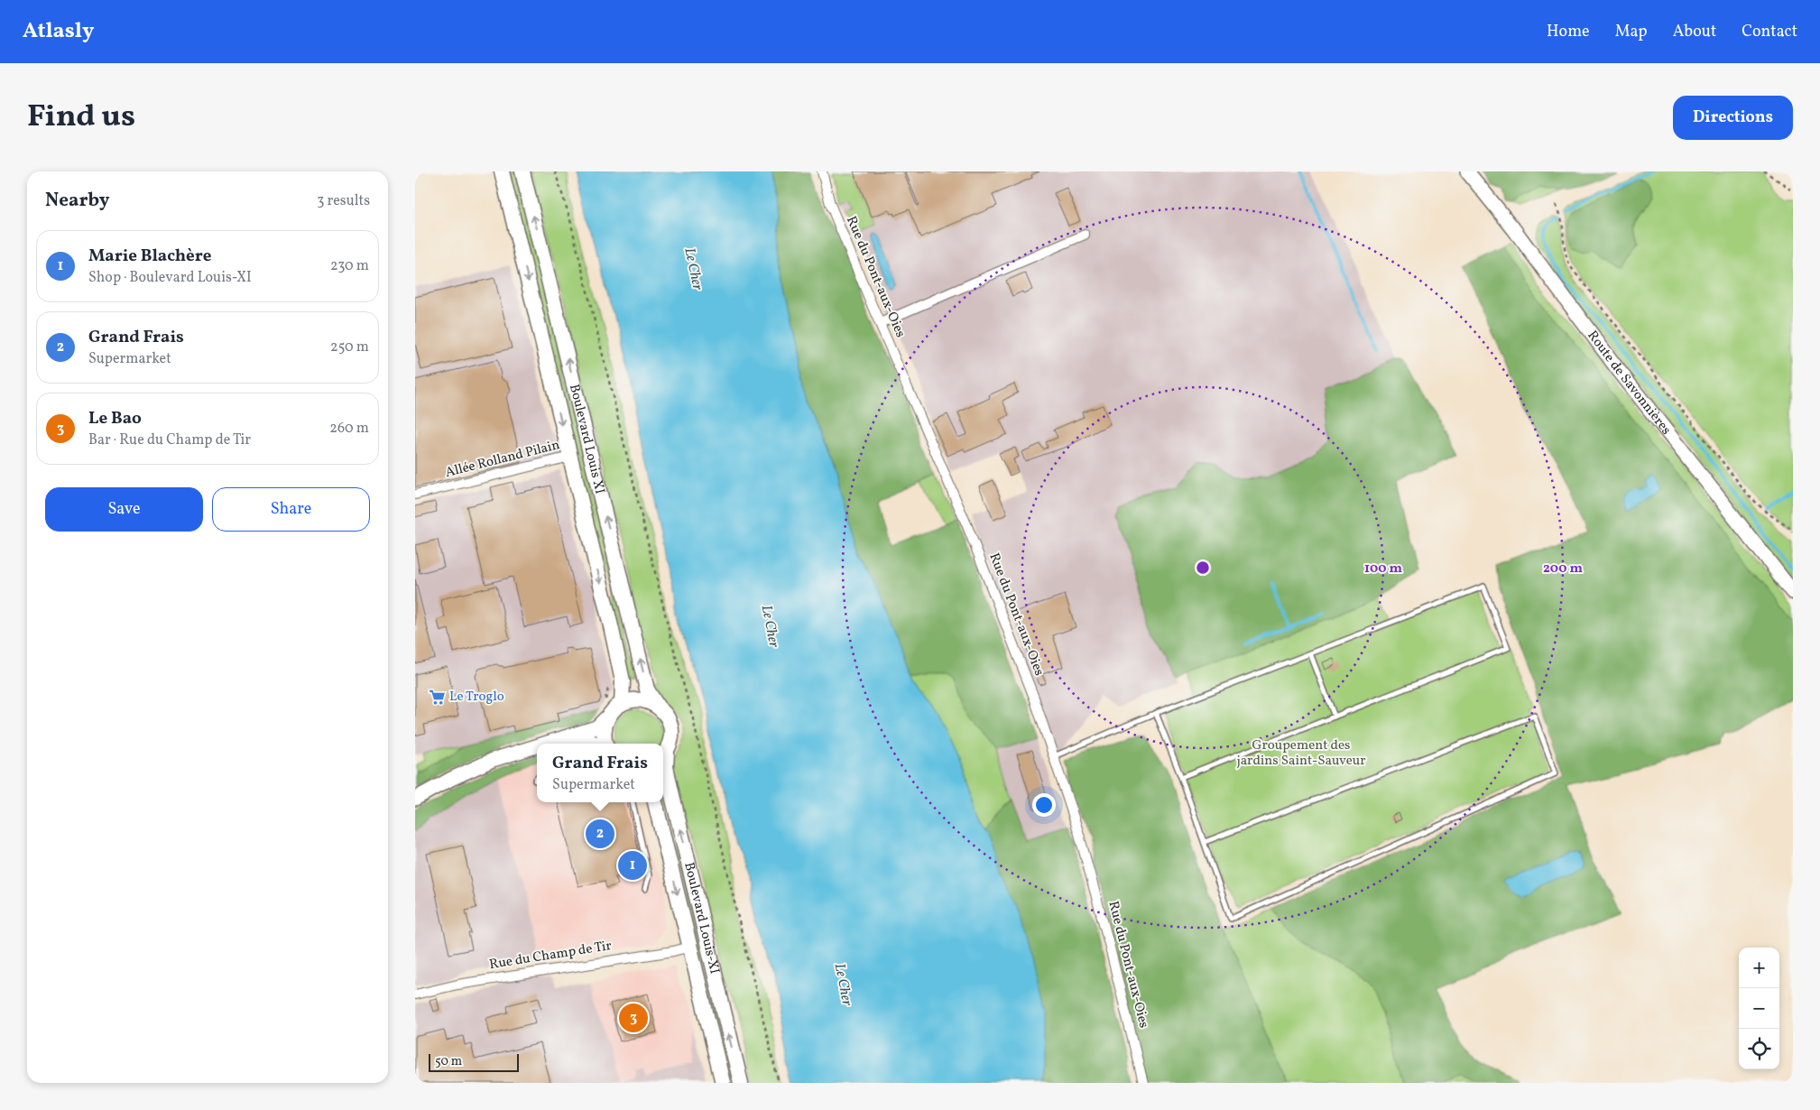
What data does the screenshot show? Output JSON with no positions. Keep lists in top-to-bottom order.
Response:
{
  "streets": {
    "main road": ["Route de Savonnières", "Boulevard Louis XI", "Boulevard Louis-XI"],
    "street": ["Rue du Pont-aux-Oies", "Allée Rolland Pilain", "Rue du Champ de Tir"]
  },
  "crossings": [
    ["Boulevard Louis XI", "Allée Rolland Pilain"],
    ["Boulevard Louis XI", "Boulevard Louis-XI"],
    ["Boulevard Louis-XI", "Rue du Champ de Tir"]
  ],
  "water": ["Le Cher"],
  "parks": ["Groupement des jardins Saint-Sauveur"],
  "places": {
    "supermarket": ["Le Troglo"]
  },
  "scale_bar": "50 m",
  "page": {
    "header": "Atlasly",
    "nav": [
      "Home",
      "Map",
      "About",
      "Contact"
    ],
    "title": "Find us",
    "buttons": [
      "Directions",
      ["Save", "Share"]
    ],
    "heading": ["Nearby", "3 results"],
    "list": [
      {
        "mark": "1",
        "name": "Marie Blachère",
        "note": "Shop · Boulevard Louis-XI",
        "value": "230 m"
      },
      {
        "mark": "2",
        "name": "Grand Frais",
        "note": "Supermarket",
        "value": "250 m"
      },
      {
        "mark": "3",
        "name": "Le Bao",
        "note": "Bar · Rue du Champ de Tir",
        "value": "260 m"
      }
    ],
    "popup": ["Grand Frais", "Supermarket"],
    "pins": ["2", "1", "3"],
    "map_buttons": ["+", "−"],
    "scale": "50 m"
  },
  "rings": ["100 m", "200 m"]
}
